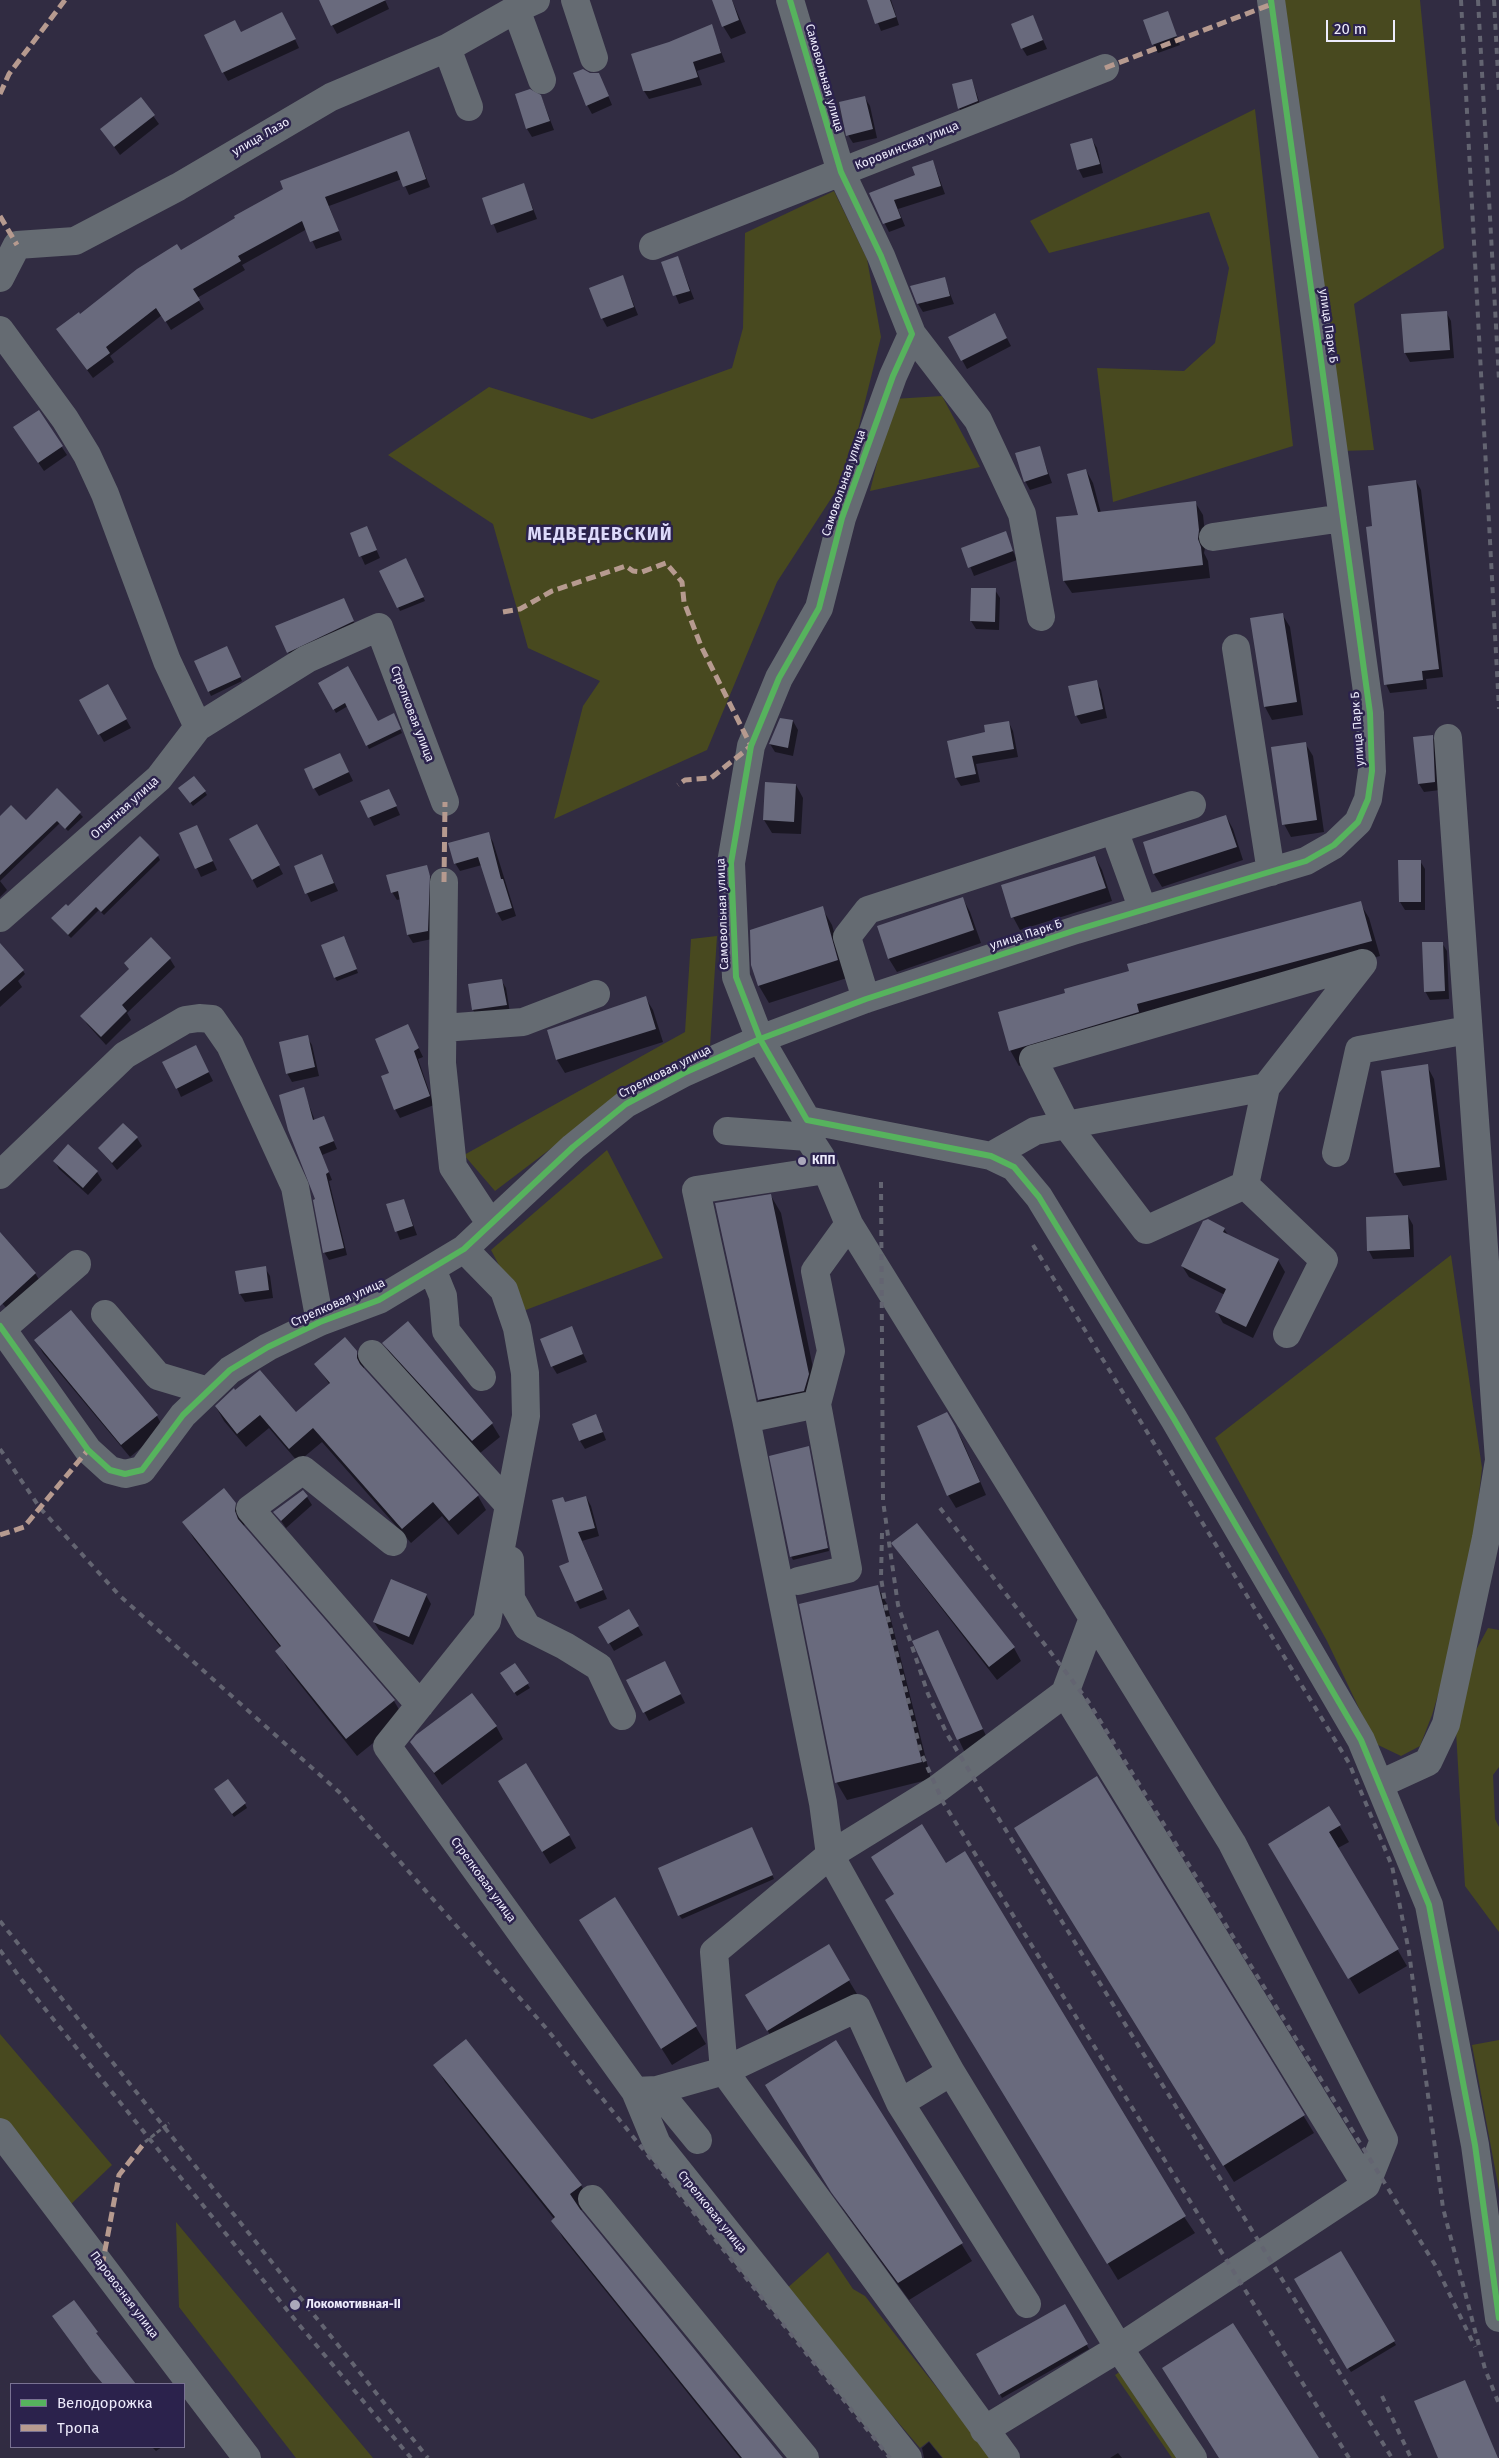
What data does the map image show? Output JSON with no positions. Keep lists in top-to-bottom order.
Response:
{
  "streets": {
    "street": [
      "Самовольная улица",
      "улица Лазо",
      "Коровинская улица",
      "улица Парк Б",
      "Стрелковая улица",
      "Опытная улица",
      "Паровозная улица"
    ]
  },
  "crossings": [
    ["Самовольная улица", "Коровинская улица"],
    ["Самовольная улица", "улица Парк Б"],
    ["Самовольная улица", "Стрелковая улица"],
    ["улица Парк Б", "Стрелковая улица"],
    ["Стрелковая улица", "Опытная улица"]
  ],
  "districts": ["МЕДВЕДЕВСКИЙ"],
  "places": ["КПП", "Локомотивная-II"],
  "legend": ["Велодорожка", "Тропа"],
  "scale_bar": "20 m"
}
